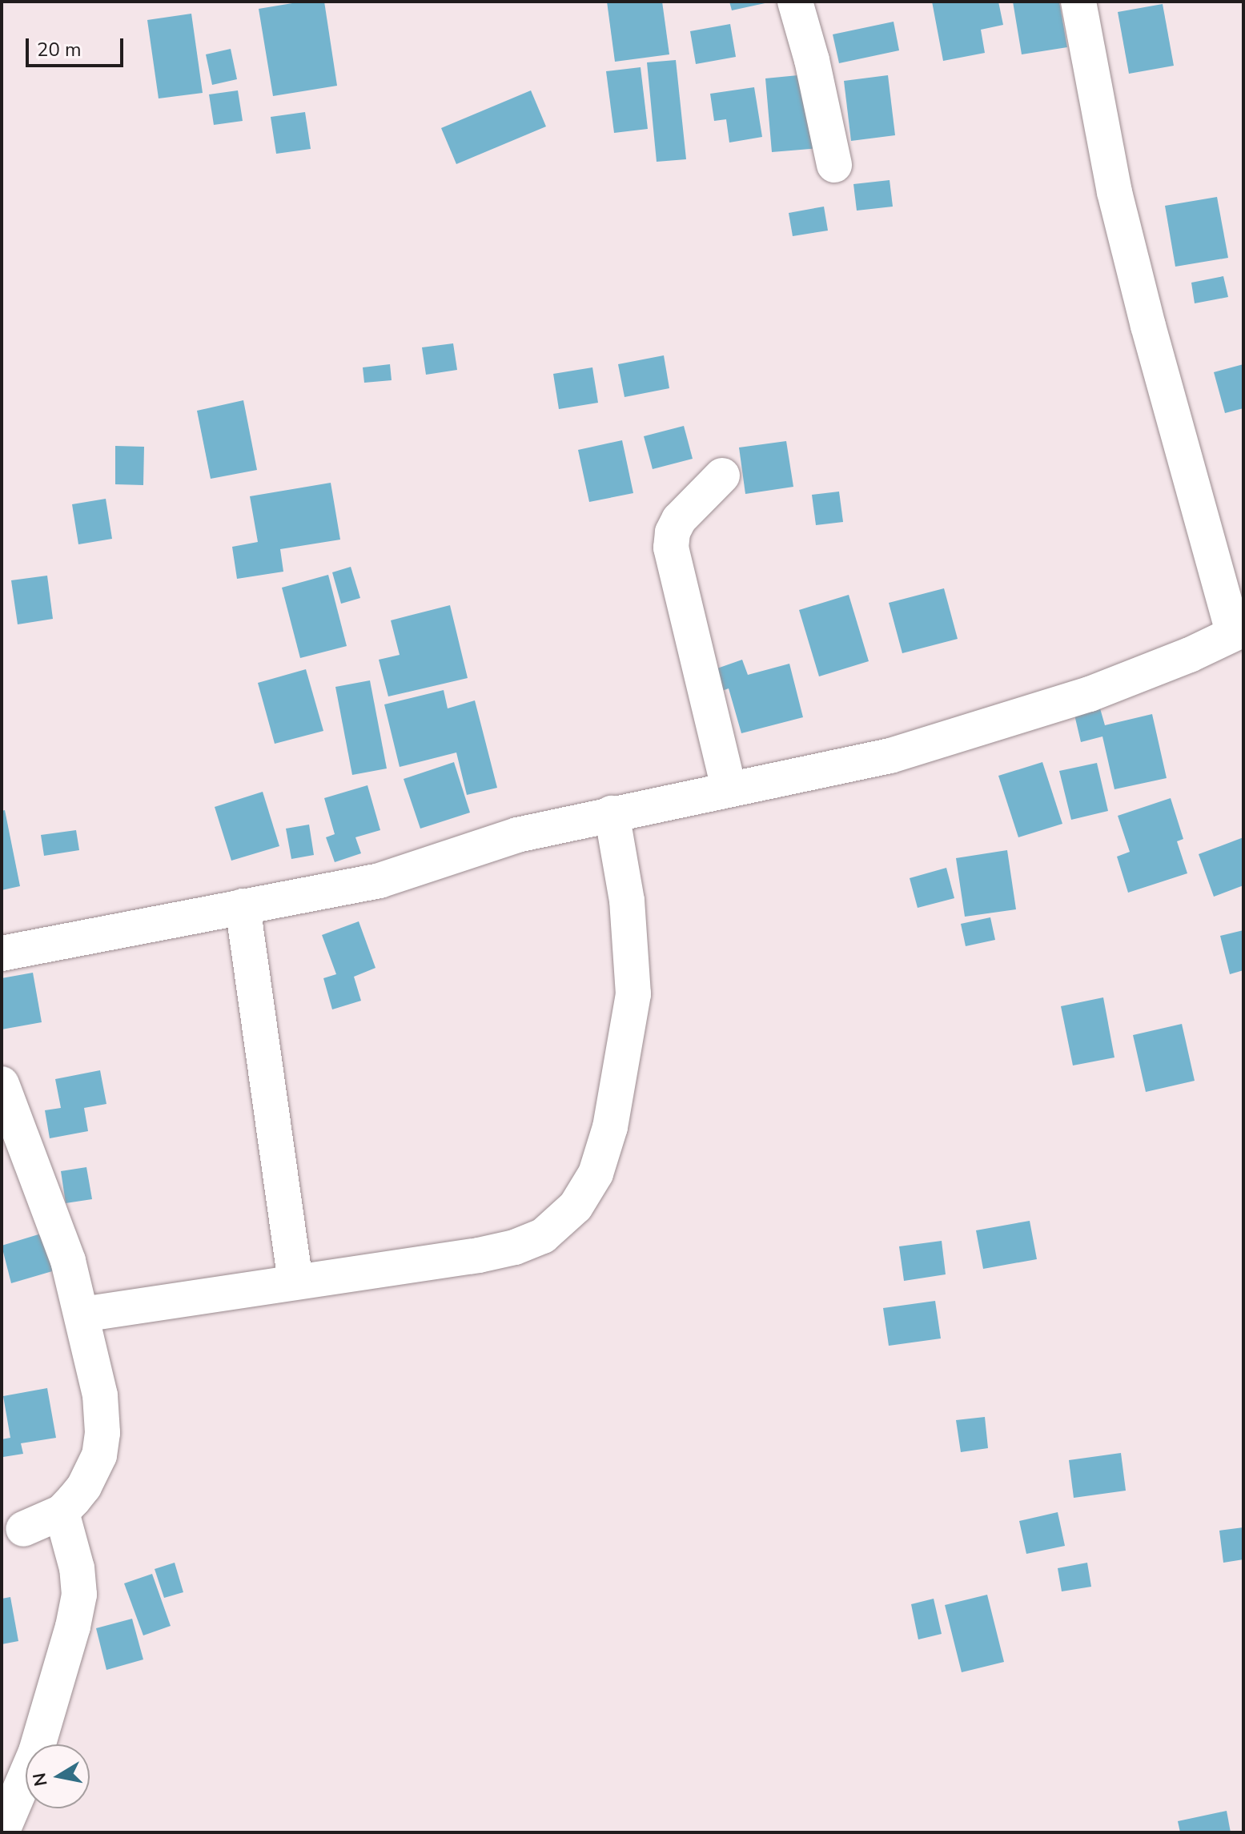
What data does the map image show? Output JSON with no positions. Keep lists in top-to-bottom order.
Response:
{
  "scale_bar": "20 m",
  "north": "left"
}
